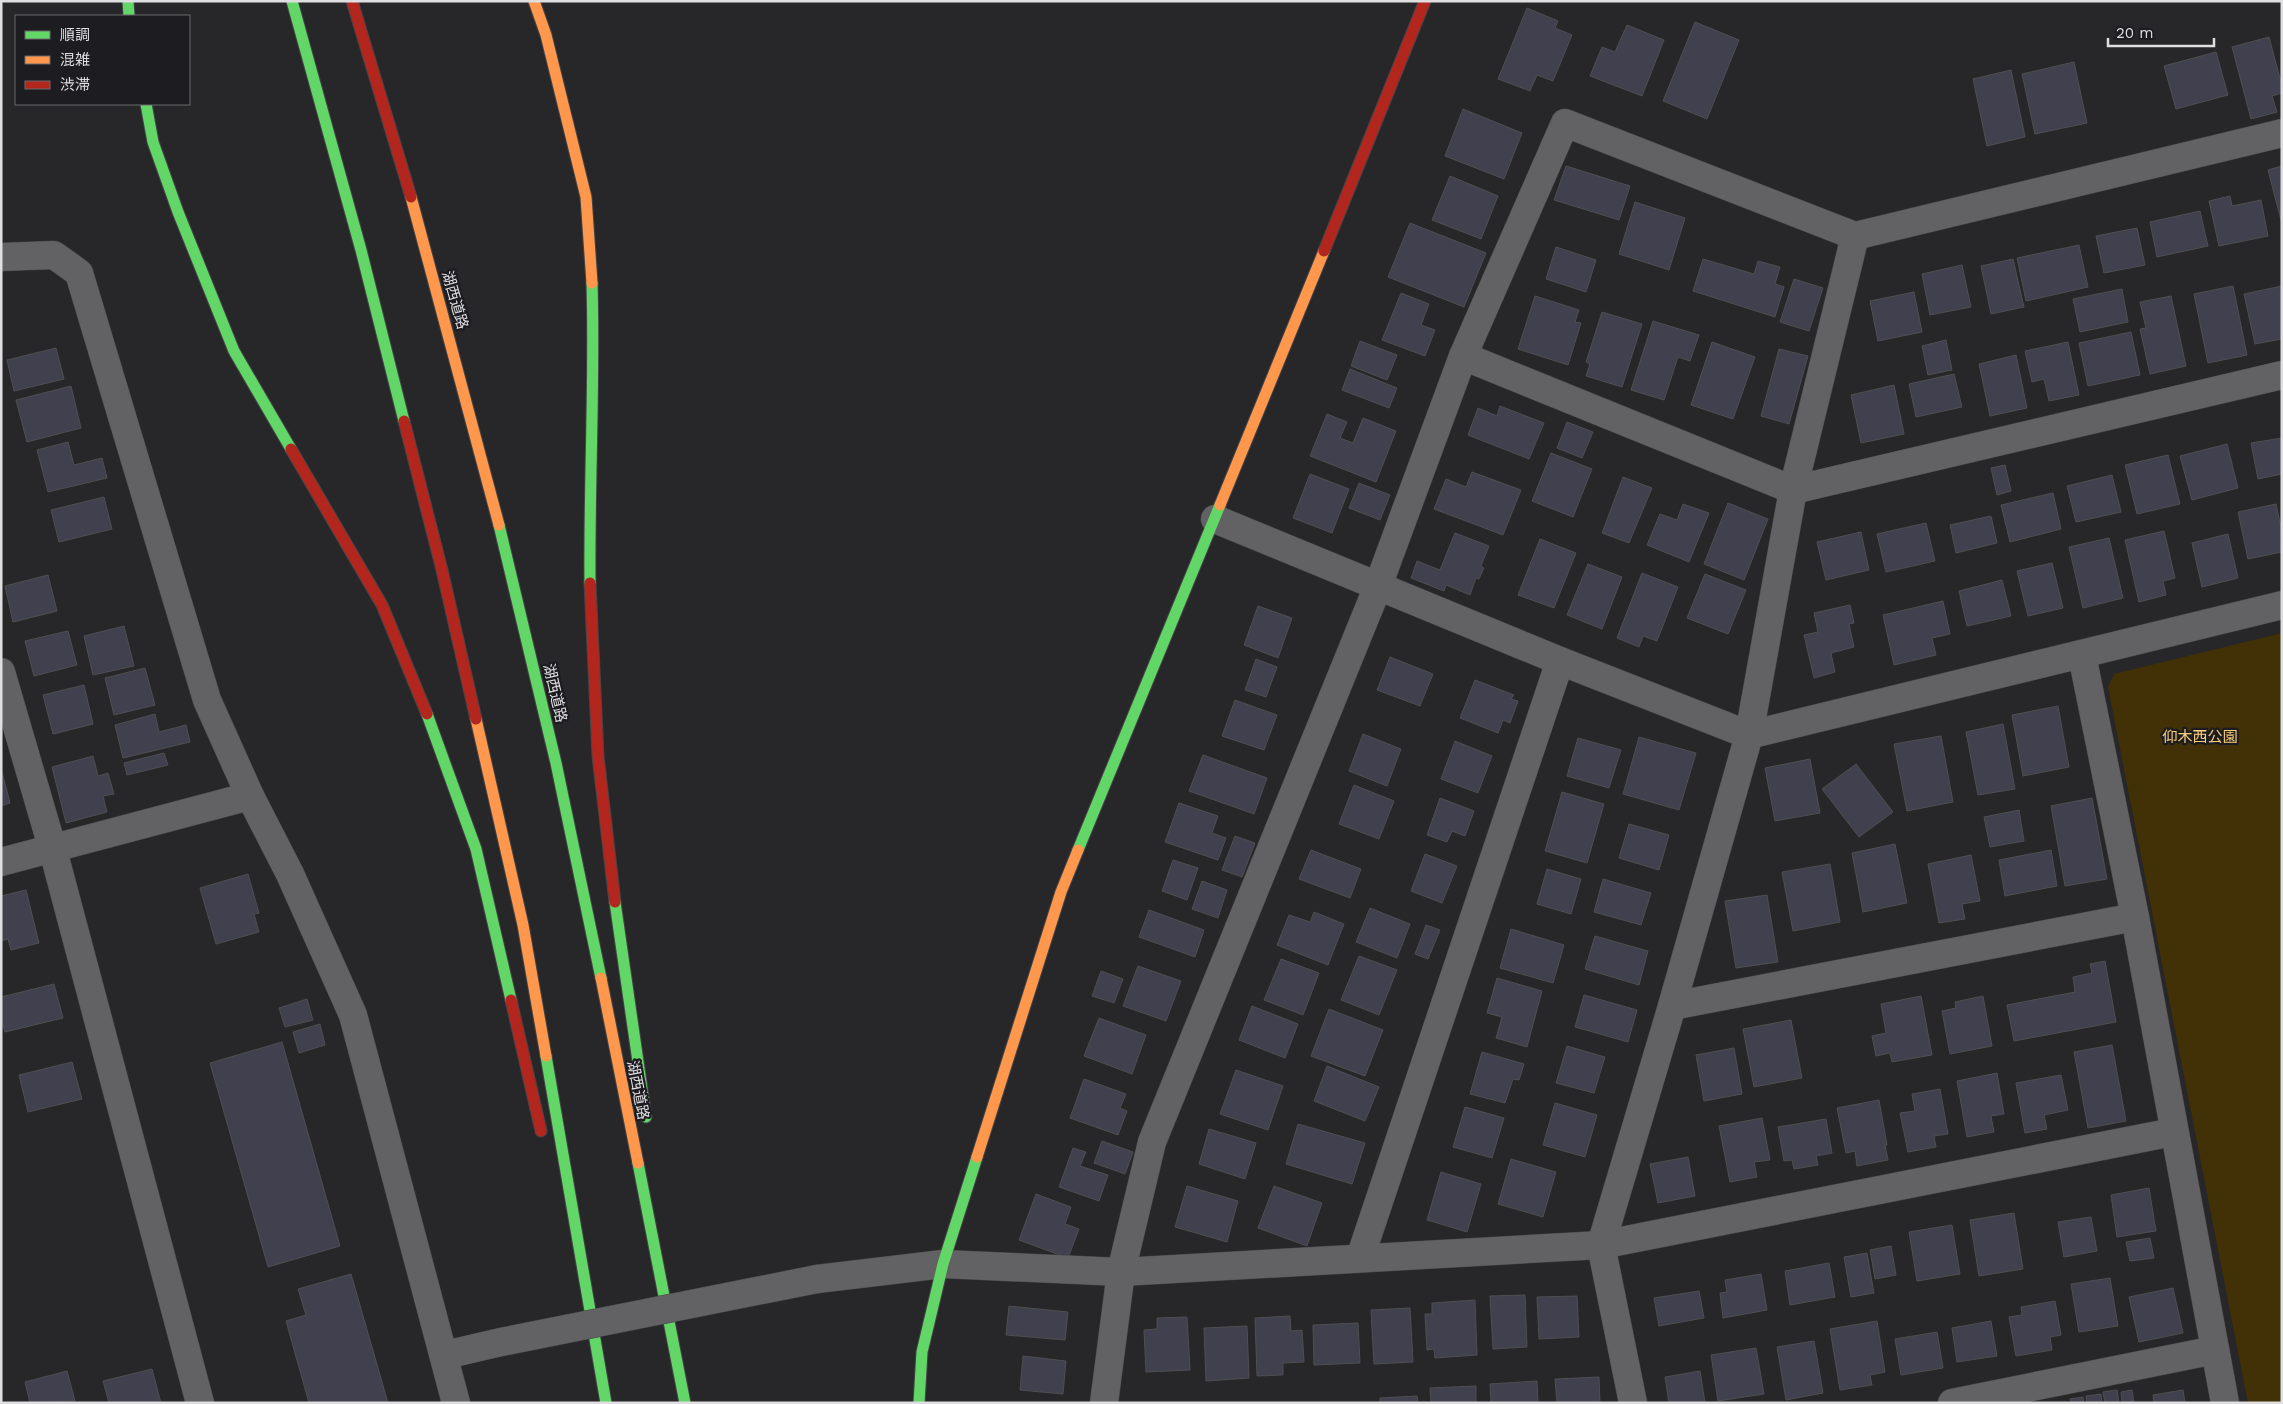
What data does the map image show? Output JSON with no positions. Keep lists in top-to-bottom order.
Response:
{
  "streets": {
    "main road": ["湖西道路"]
  },
  "parks": ["仰木西公園"],
  "legend": ["順調", "混雑", "渋滞"],
  "scale_bar": "20 m"
}
